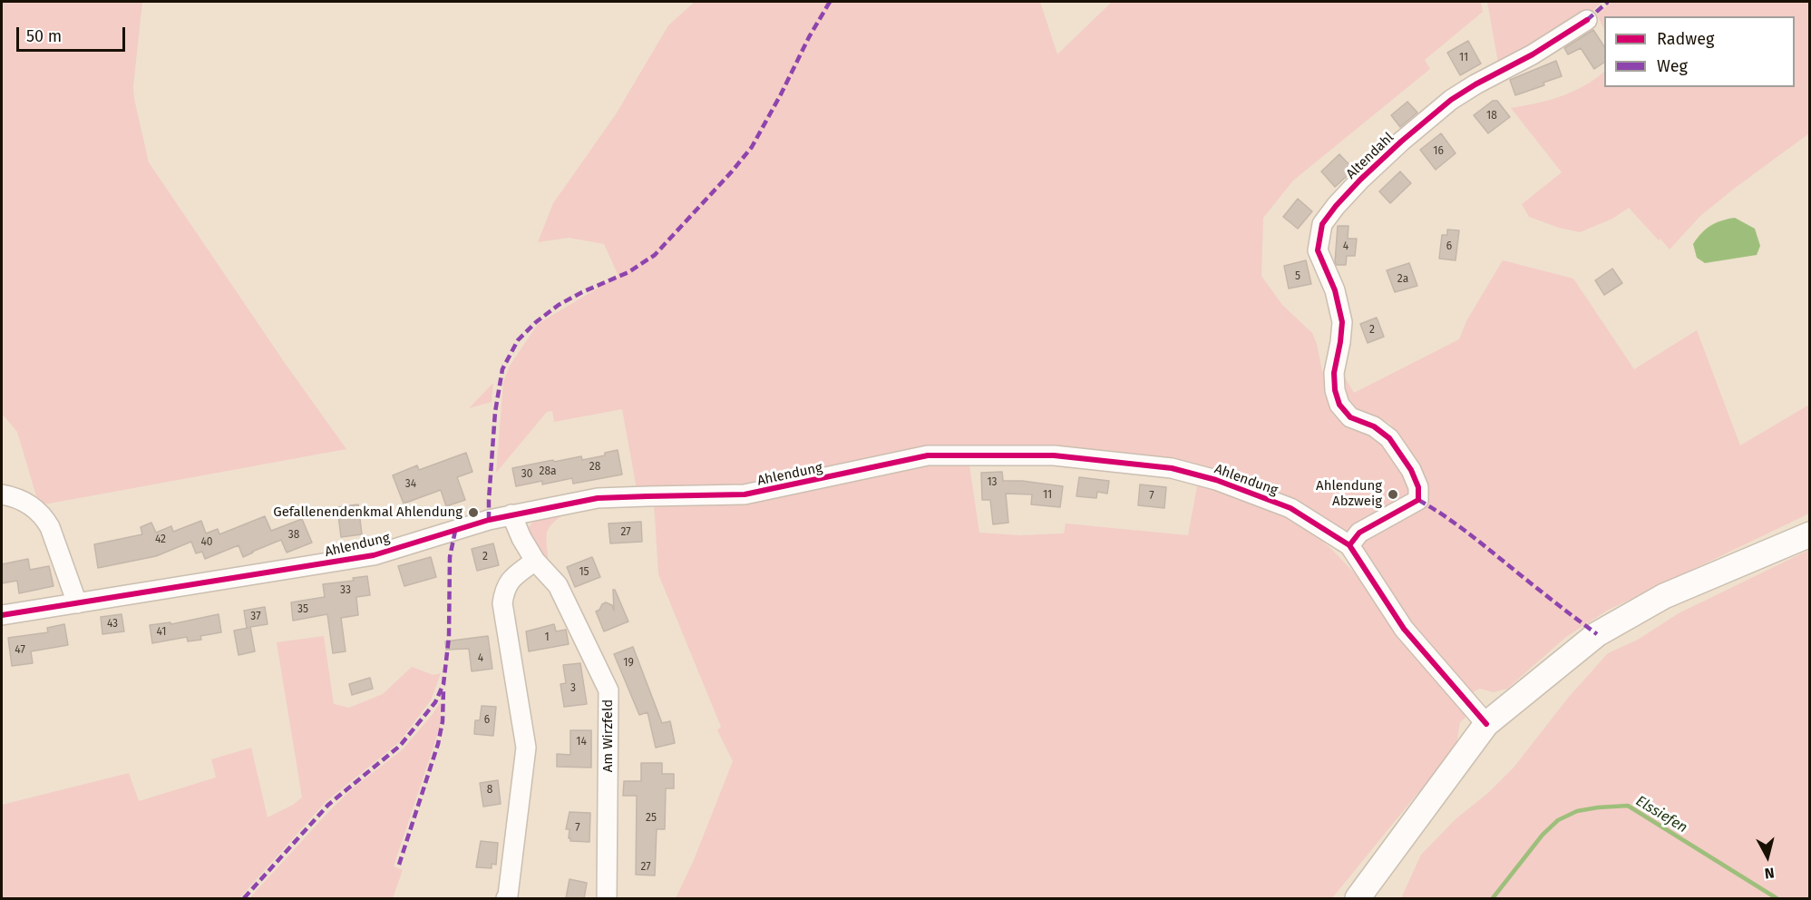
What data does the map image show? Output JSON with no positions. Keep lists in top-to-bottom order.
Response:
{
  "streets": {
    "street": ["Altendahl", "Ahlendung", "Am Wirzfeld"]
  },
  "crossings": [
    ["Altendahl", "Ahlendung"],
    ["Ahlendung", "Am Wirzfeld"]
  ],
  "water": ["Elssiefen"],
  "places": ["Ahlendung Abzweig", "Gefallenendenkmal Ahlendung"],
  "house_numbers": [
    "11",
    "18",
    "16",
    "4",
    "6",
    "5",
    "2a",
    "2",
    "28",
    "28a",
    "30",
    "13",
    "34",
    "11",
    "7",
    "27",
    "38",
    "42",
    "40",
    "2",
    "15",
    "33",
    "35",
    "37",
    "43",
    "41",
    "1",
    "47",
    "4",
    "19",
    "3",
    "6",
    "14",
    "8",
    "25",
    "7",
    "27"
  ],
  "legend": ["Radweg", "Weg"],
  "scale_bar": "50 m",
  "north": "bottom"
}
